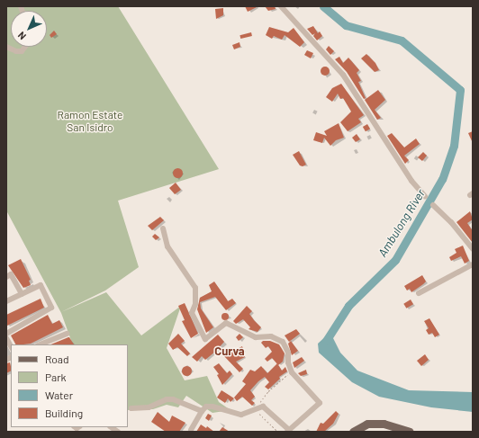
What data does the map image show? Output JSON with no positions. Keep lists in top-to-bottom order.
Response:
{
  "districts": ["Curva"],
  "water": ["Ambulong River"],
  "parks": ["Ramon Estate San Isidro"],
  "legend": [
    "Road",
    "Park",
    "Water",
    "Building"
  ],
  "north": "bottom left"
}
